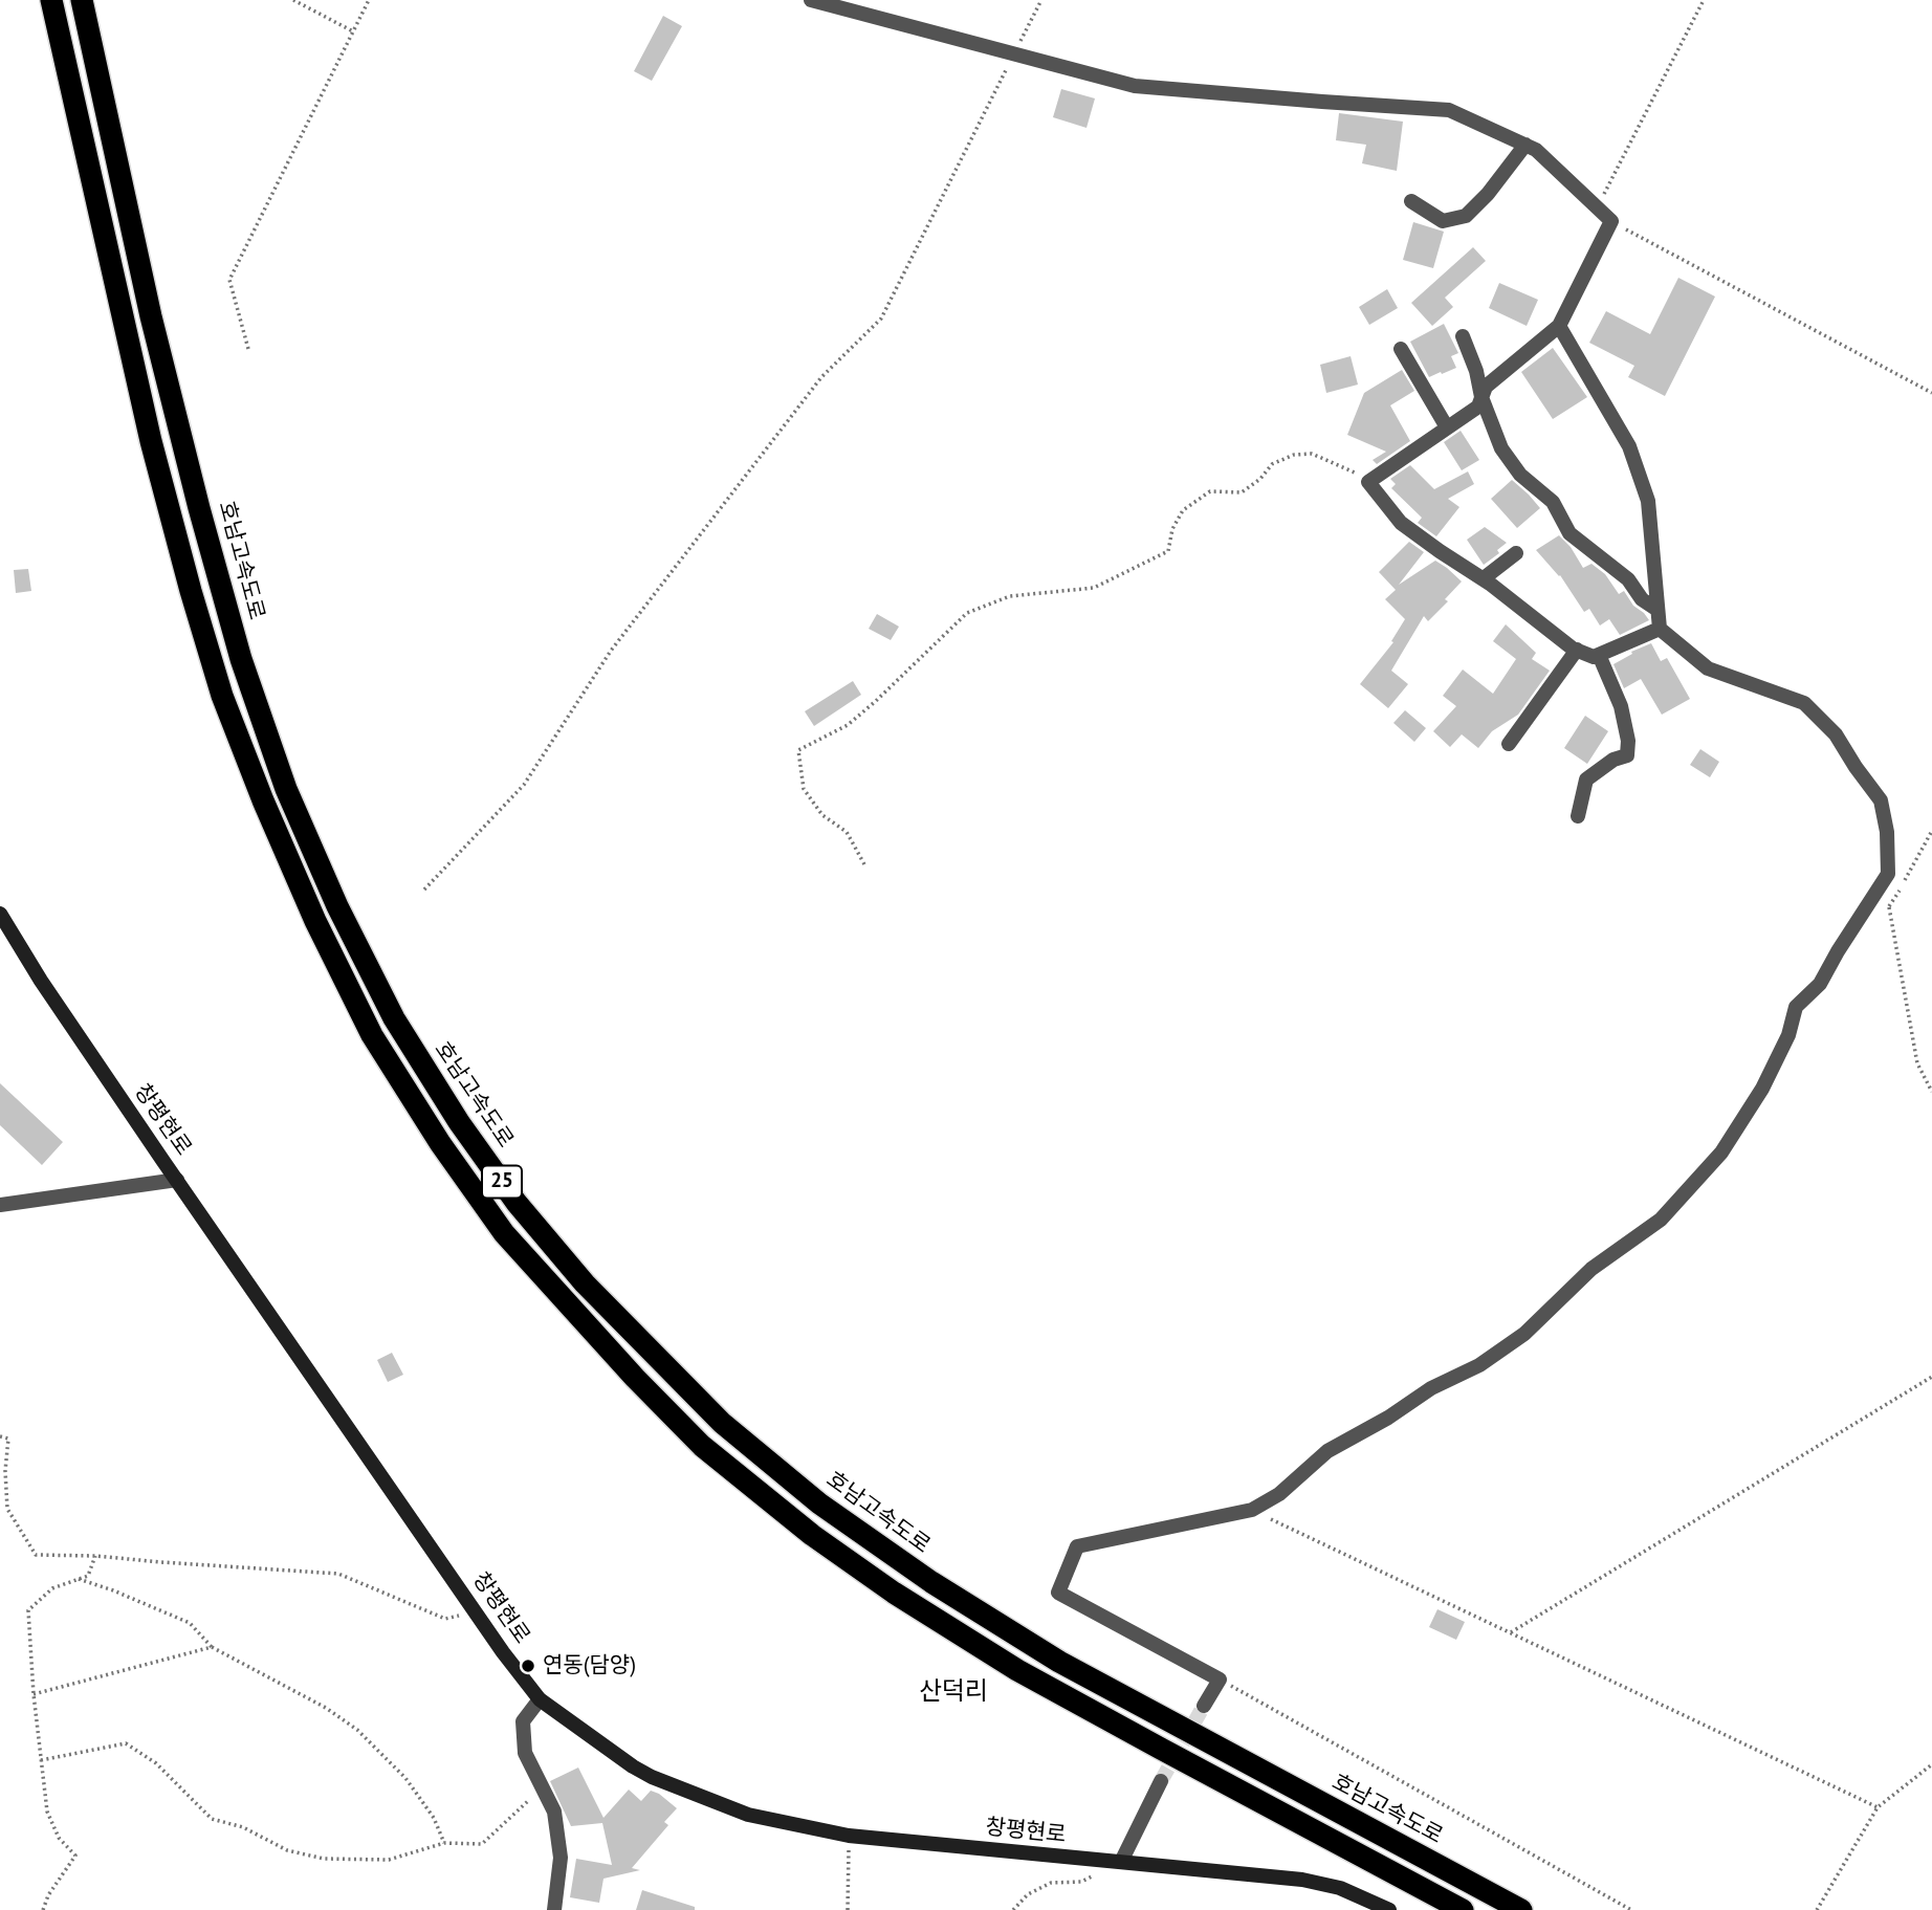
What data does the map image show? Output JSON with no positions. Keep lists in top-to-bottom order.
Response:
{
  "streets": {
    "highway": ["호남고속도로", "25"],
    "main road": ["창평현로"]
  },
  "districts": ["산덕리"],
  "places": ["연동(담양)"]
}
